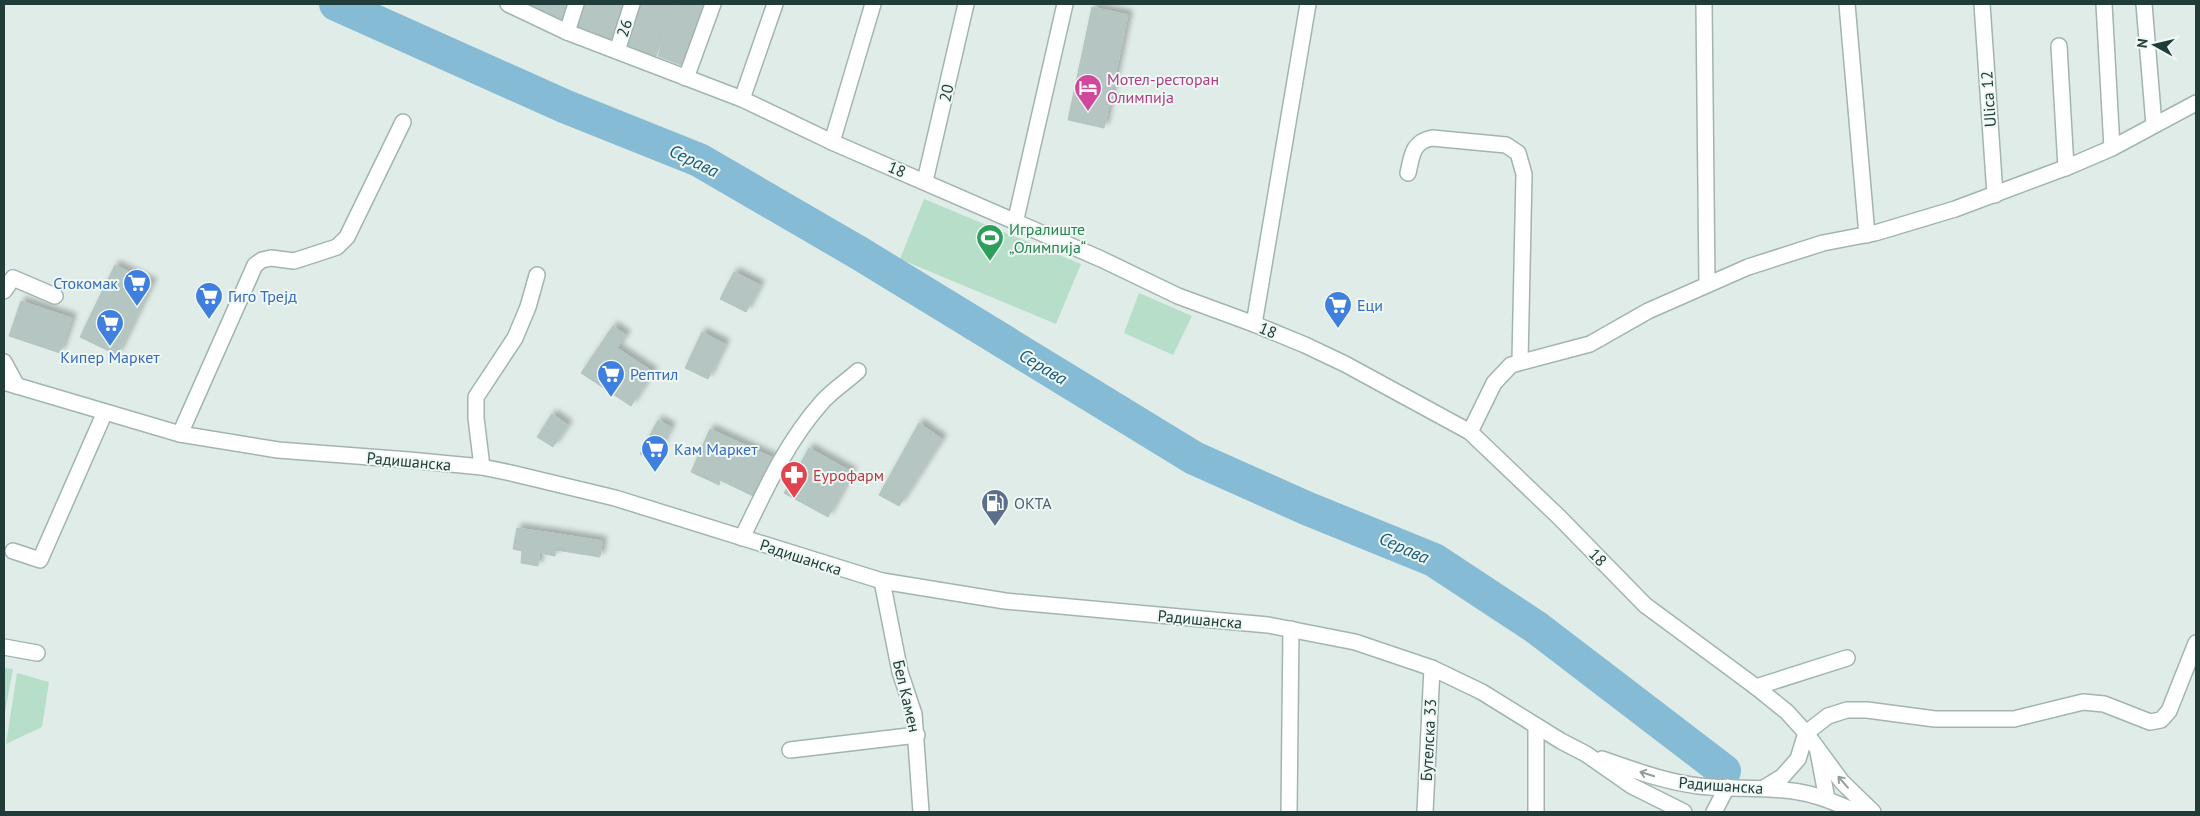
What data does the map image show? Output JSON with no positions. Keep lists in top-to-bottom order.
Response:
{
  "streets": {
    "street": [
      "26",
      "20",
      "Ulica 12",
      "18",
      "Радишанска",
      "Бел Камен",
      "Бутелска 33"
    ]
  },
  "crossings": [
    ["26", "18"],
    ["20", "18"],
    ["18", "Радишанска"],
    ["Радишанска", "Бел Камен"],
    ["Радишанска", "Бутелска 33"]
  ],
  "water": ["Серава"],
  "places": {
    "hotel": ["Мотел-ресторан Олимпија"],
    "sports": ["Игралиште „Олимпија“"],
    "supermarket": [
      "Стокомак",
      "Гиго Трејд",
      "Еци",
      "Кипер Маркет",
      "Рептил",
      "Кам Маркет"
    ],
    "pharmacy": ["Еурофарм"],
    "fuel station": ["ОКТА"]
  },
  "north": "left"
}
